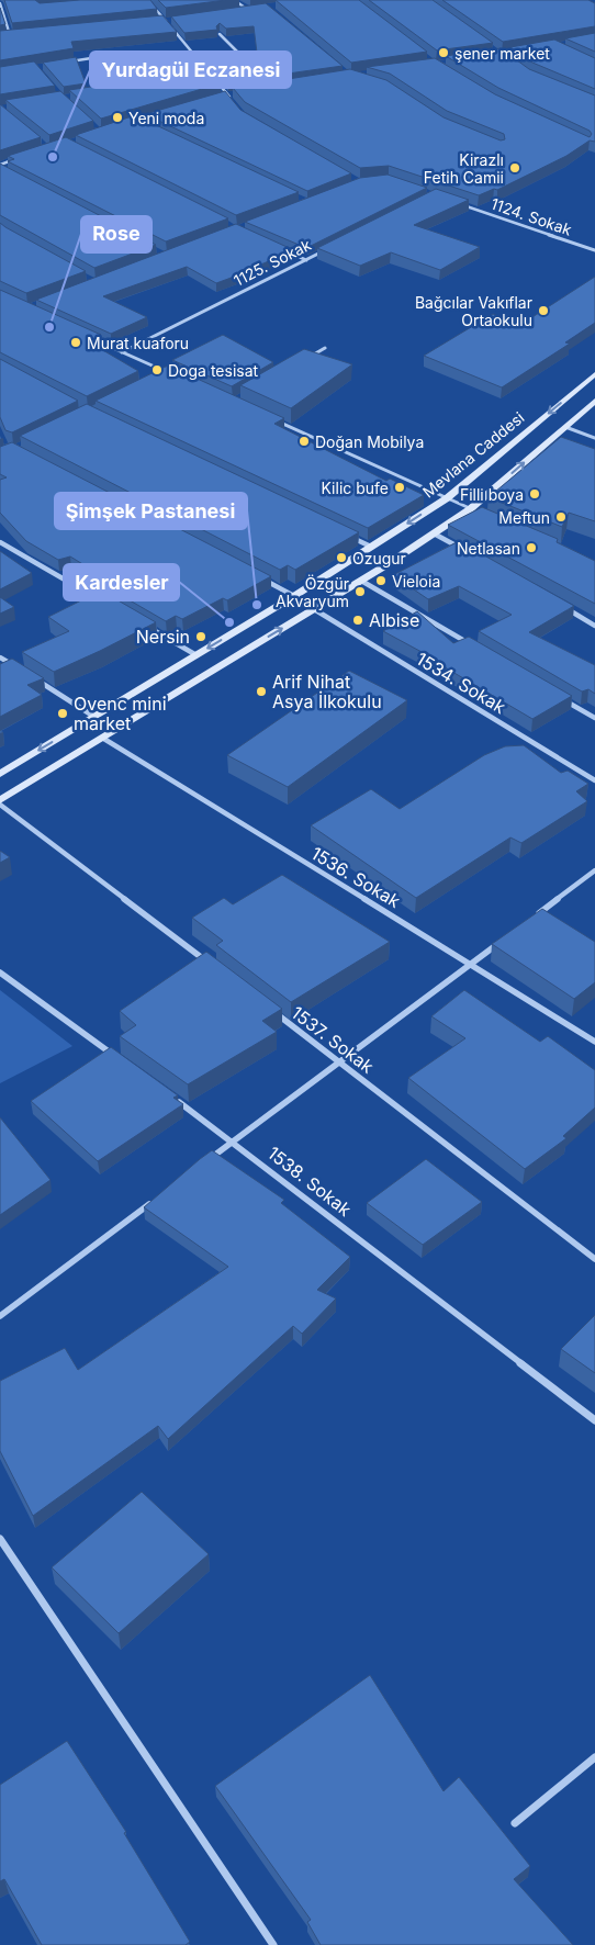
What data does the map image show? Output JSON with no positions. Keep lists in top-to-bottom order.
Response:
{
  "streets": {
    "main road": ["Mevlana Caddesi"],
    "street": [
      "1124. Sokak",
      "1125. Sokak",
      "1534. Sokak",
      "1536. Sokak",
      "1537. Sokak",
      "1538. Sokak"
    ]
  },
  "places": [
    "şener market",
    "Yeni moda",
    "Yurdagül Eczanesi",
    "Kirazlı Fetih Camii",
    "Bağcılar Vakıflar Ortaokulu",
    "Rose",
    "Murat kuaforu",
    "Doga tesisat",
    "Doğan Mobilya",
    "Kilic bufe",
    "Filli boya",
    "Meftun",
    "Netlasan",
    "Ozugur",
    "Vieloia",
    "Özgür Akvaryum",
    "Şimşek Pastanesi",
    "Albise",
    "Kardesler",
    "Nersin",
    "Arif Nihat Asya İlkokulu",
    "Ovenc mini market"
  ]
}
